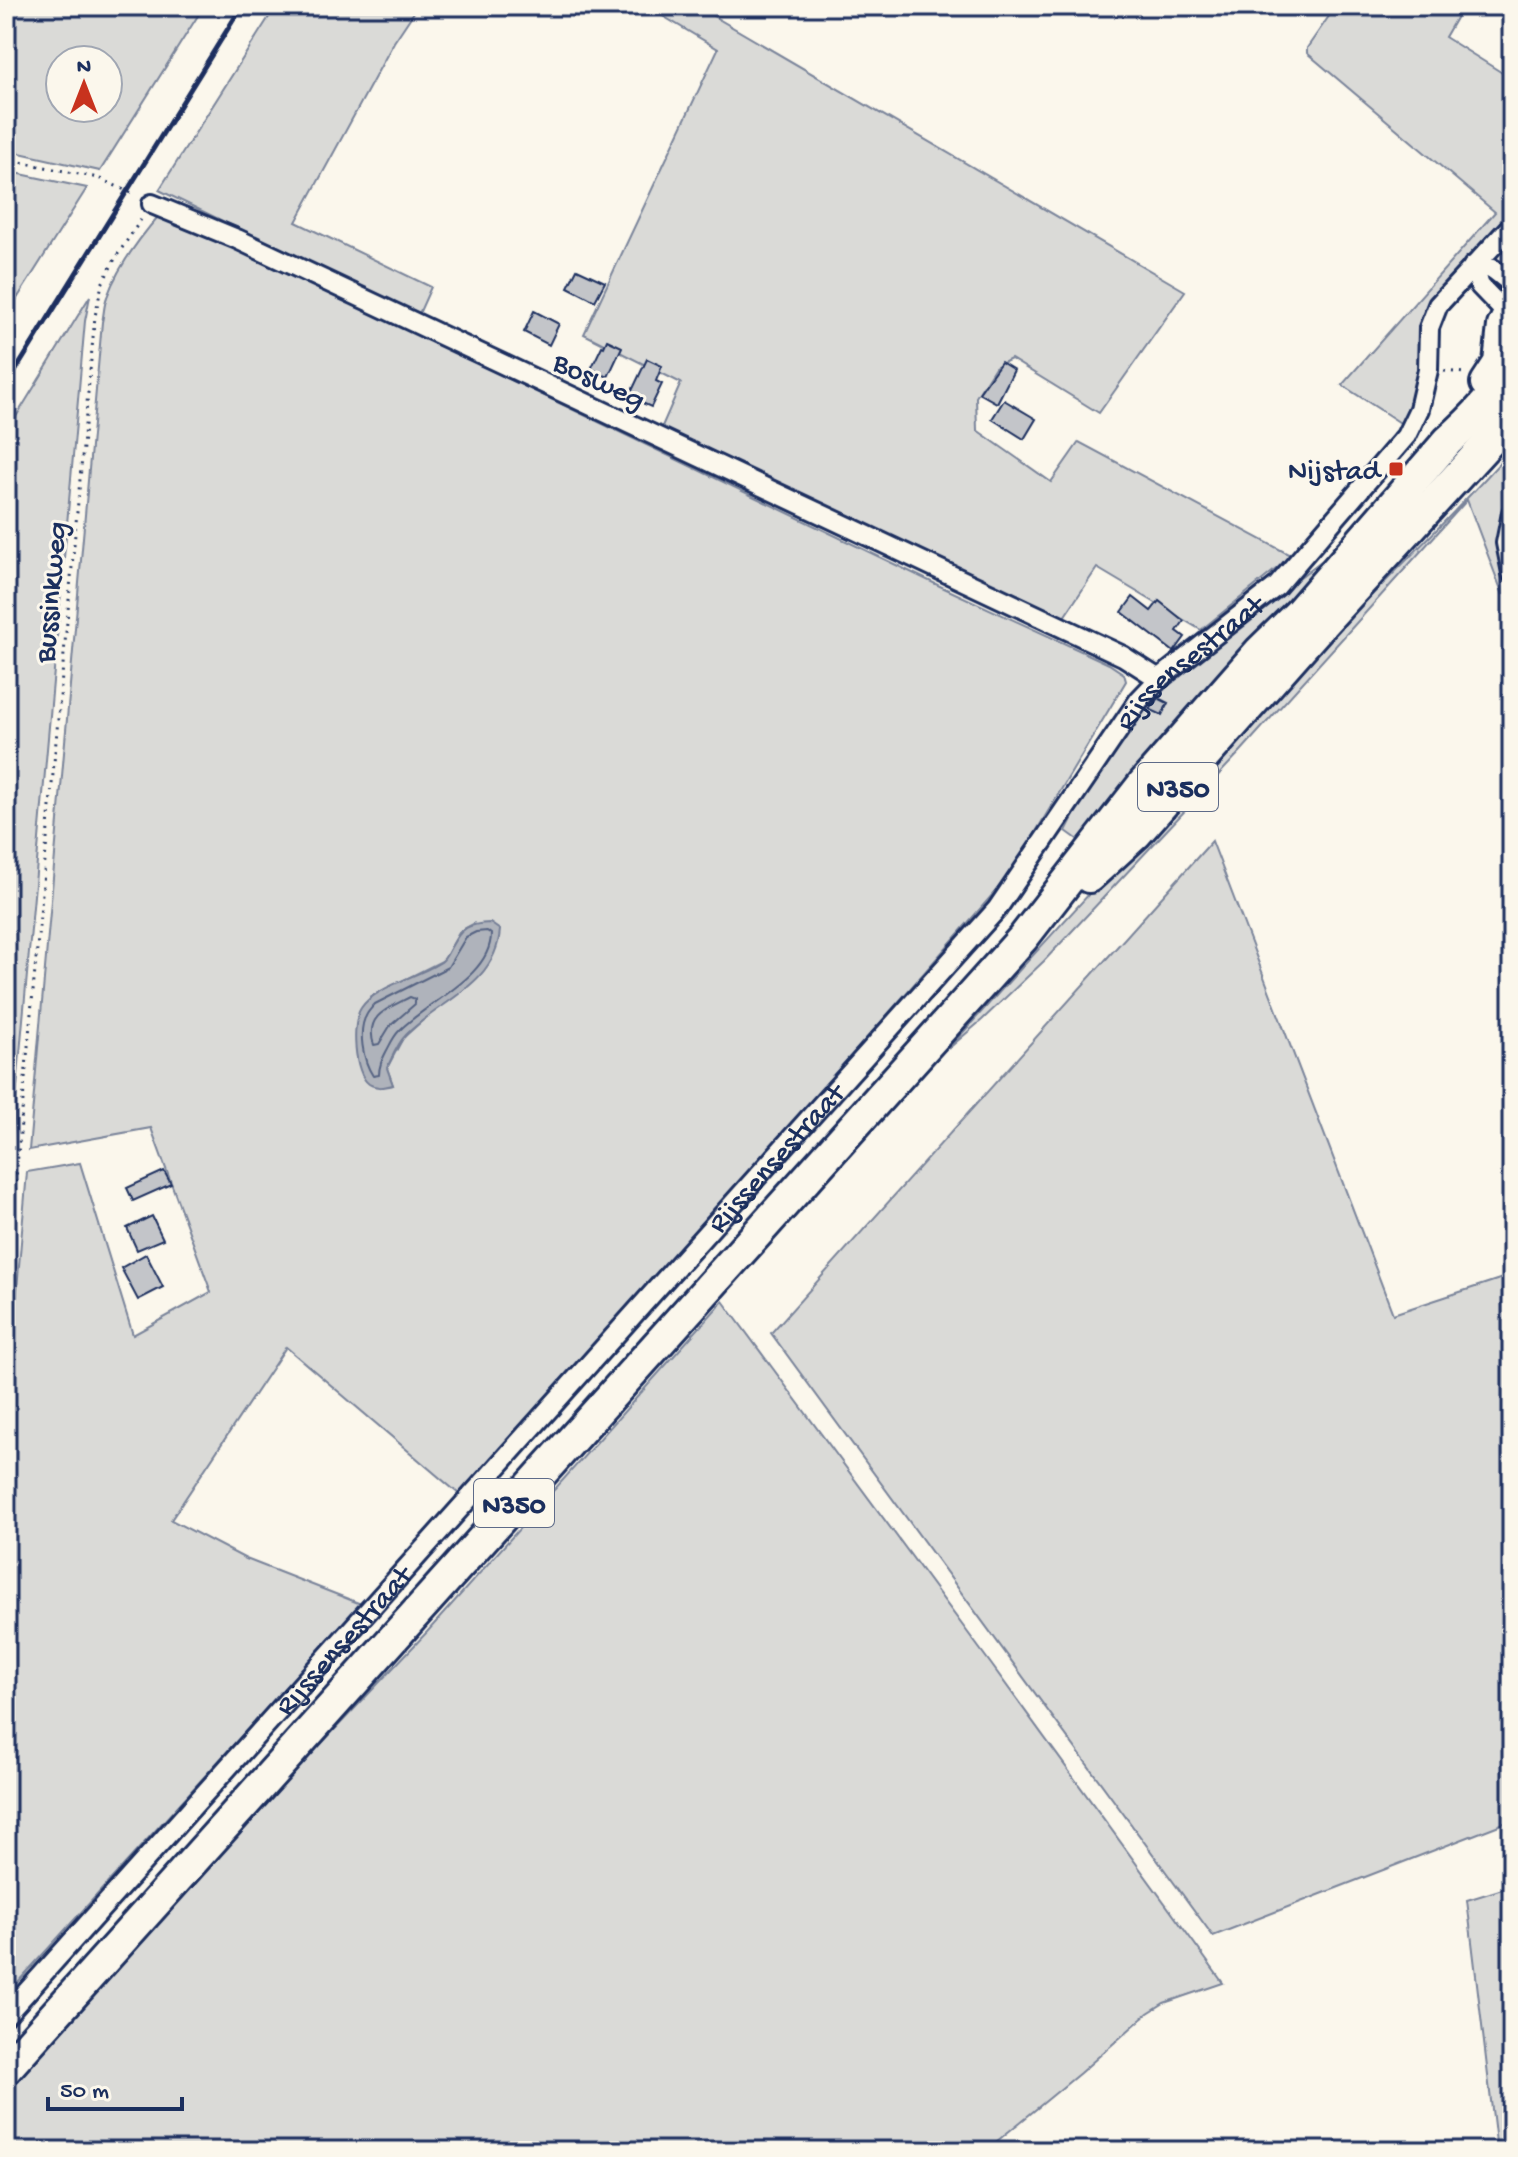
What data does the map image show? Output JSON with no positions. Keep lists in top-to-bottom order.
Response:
{
  "streets": {
    "main road": ["Rijssensestraat", "N350"],
    "street": ["Bosweg"],
    "path": ["Bussinkweg"]
  },
  "crossings": [
    ["Bosweg", "Bussinkweg"],
    ["Bosweg", "Rijssensestraat"]
  ],
  "places": {
    "transit": ["Nijstad"]
  },
  "scale_bar": "50 m",
  "north": "top"
}
